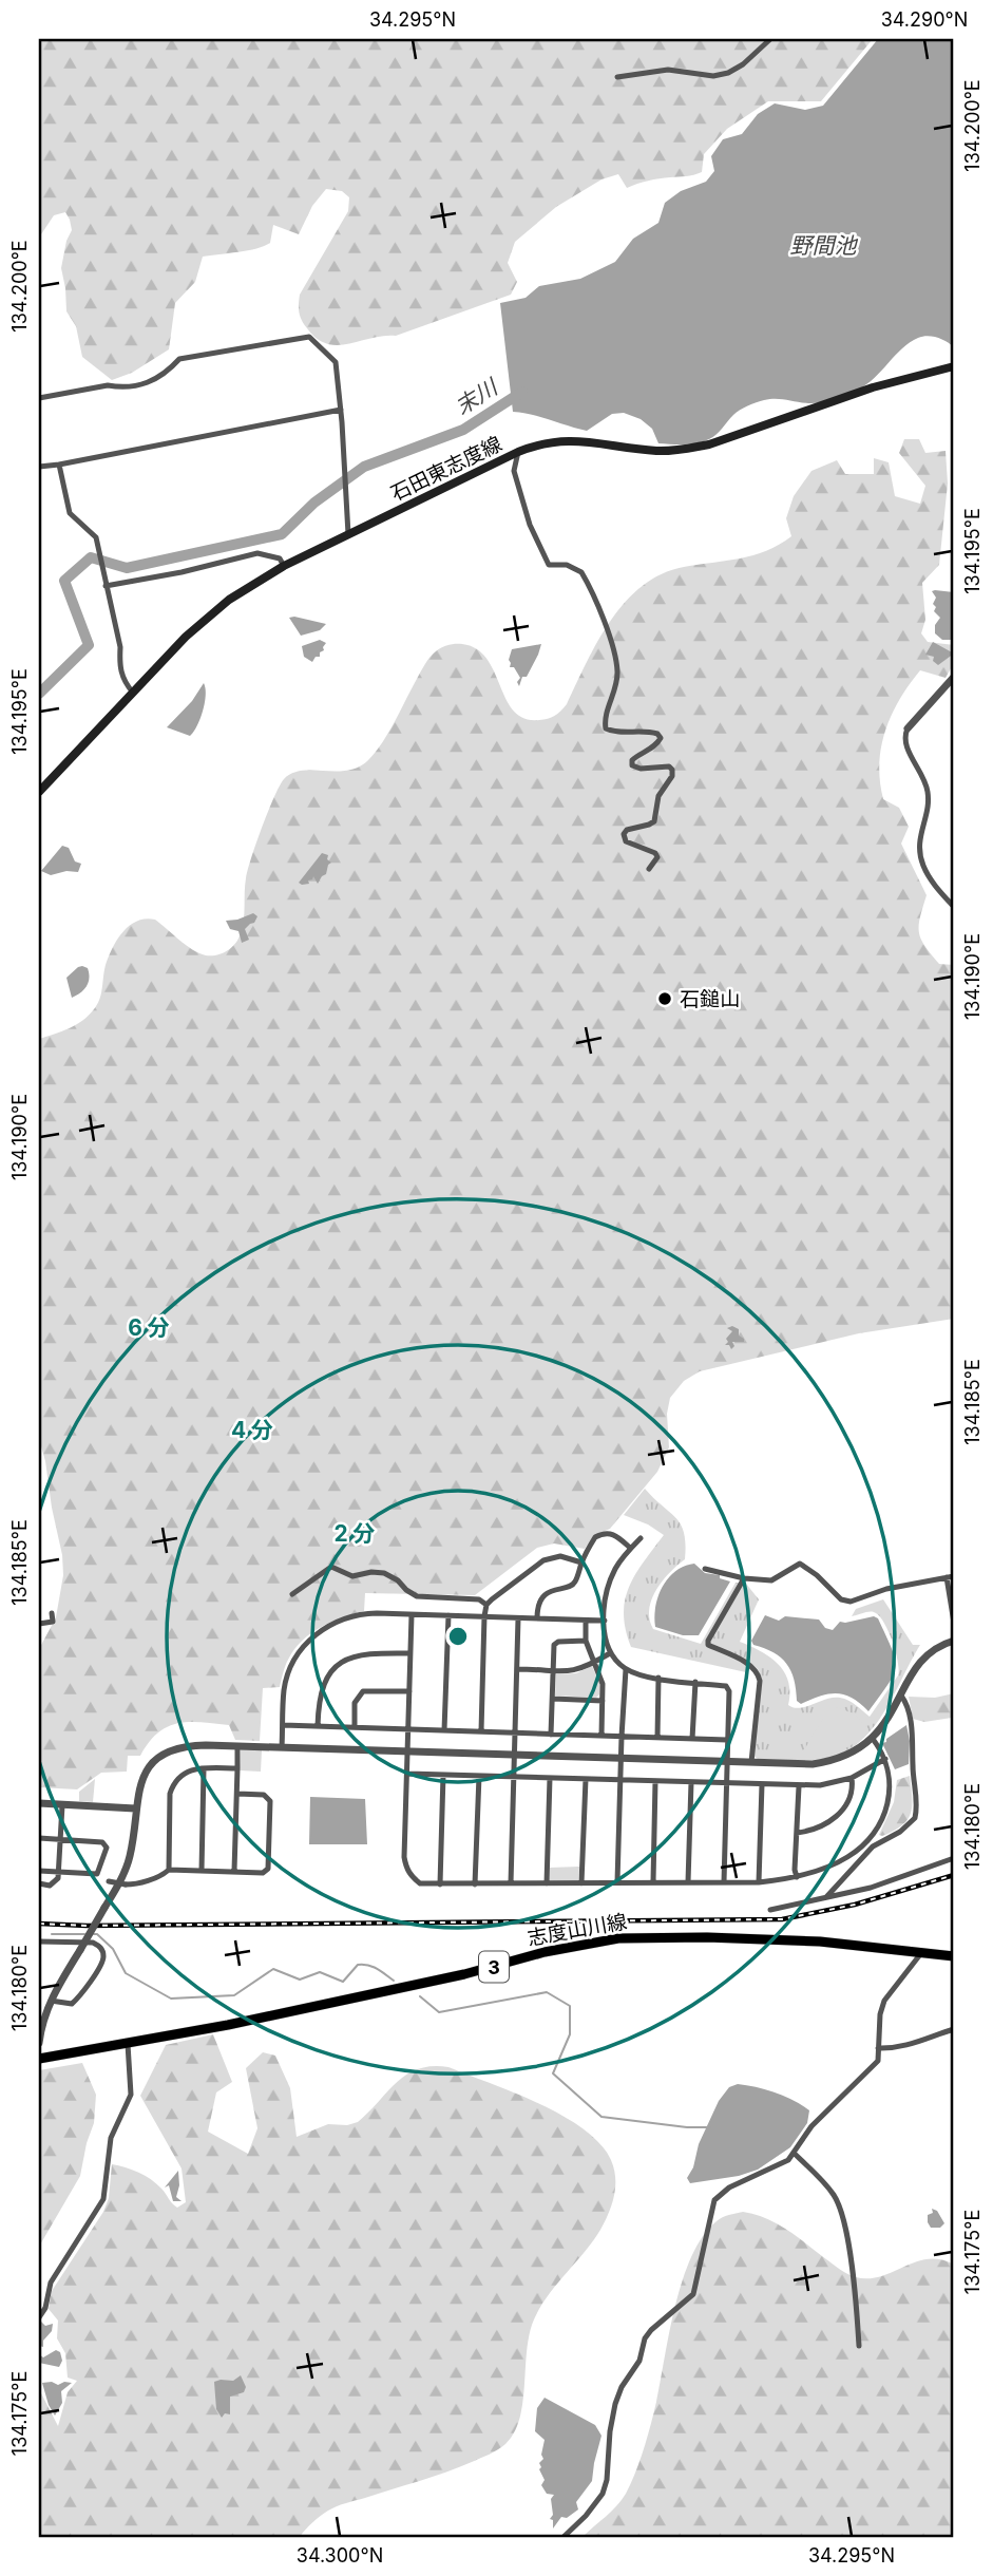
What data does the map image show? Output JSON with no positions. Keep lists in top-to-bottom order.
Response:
{
  "streets": {
    "main road": ["石田東志度線", "志度山川線", "3"]
  },
  "water": ["野間池", "末川"],
  "places": ["石鎚山"],
  "coordinates": [
    "34.295°N",
    "34.290°N",
    "134.200°E",
    "134.195°E",
    "134.190°E",
    "134.185°E",
    "134.180°E",
    "134.175°E",
    "34.300°N"
  ],
  "rings": ["6 分", "4 分", "2 分"]
}
